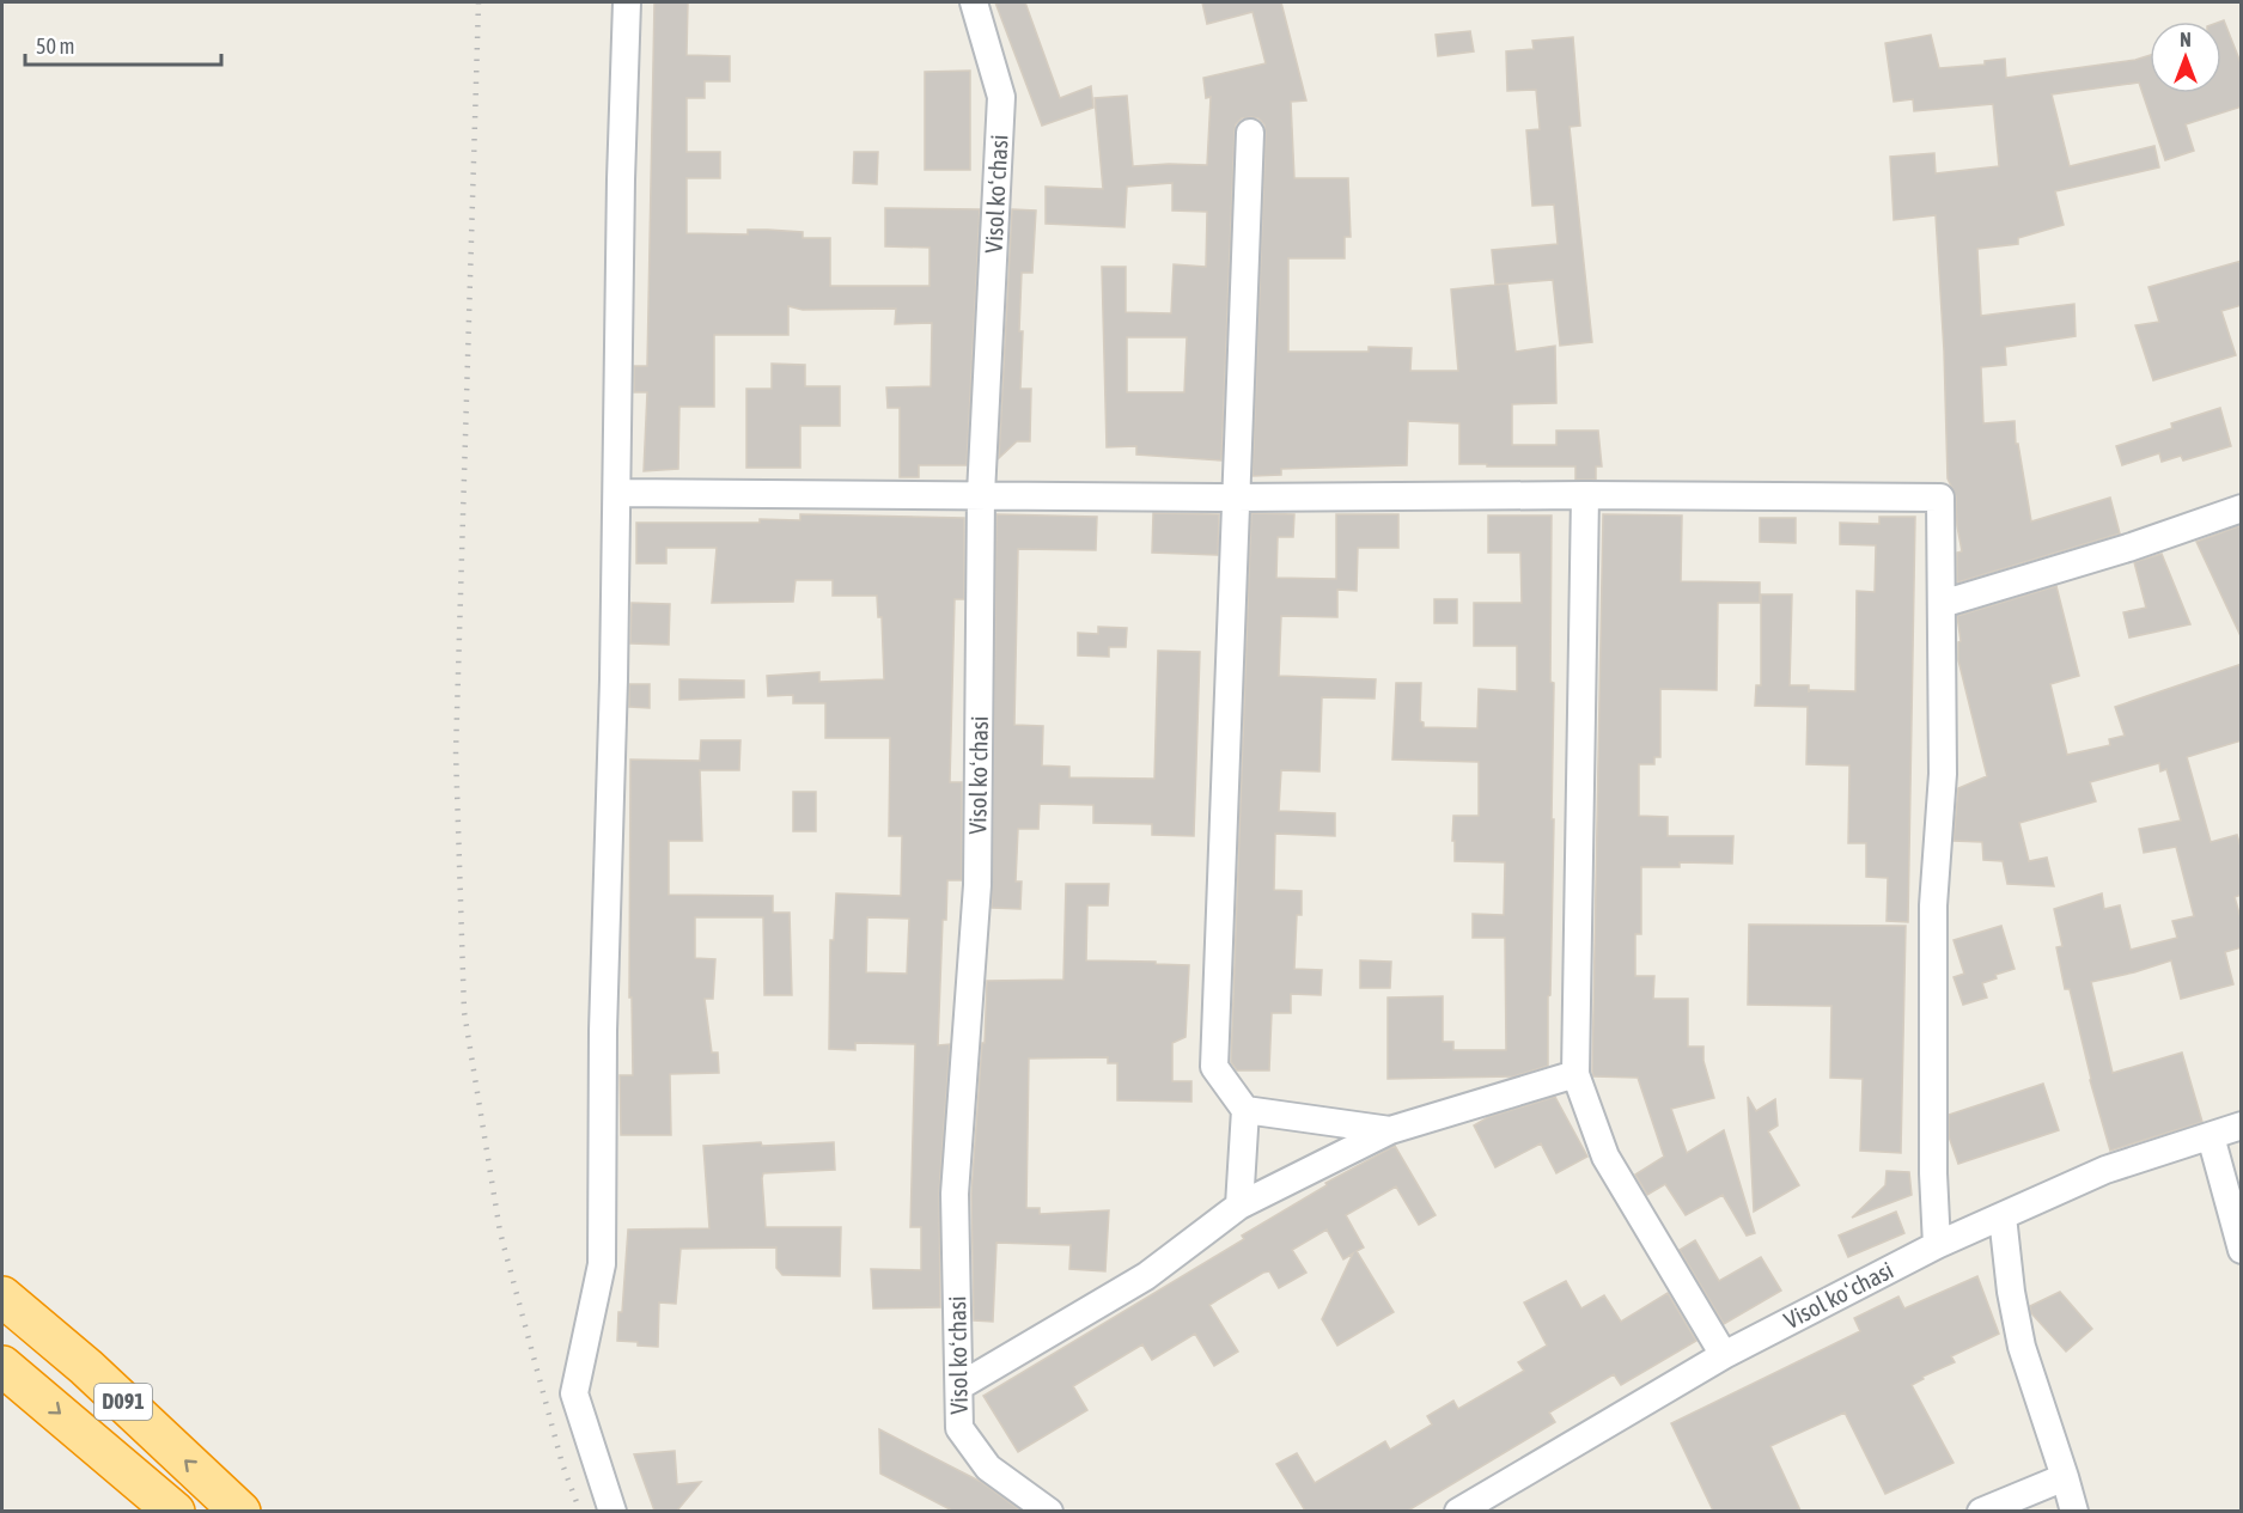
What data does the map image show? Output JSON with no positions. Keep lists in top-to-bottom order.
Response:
{
  "streets": {
    "highway": ["D091"],
    "street": ["Visol koʻchasi"]
  },
  "scale_bar": "50 m",
  "north": "top"
}
